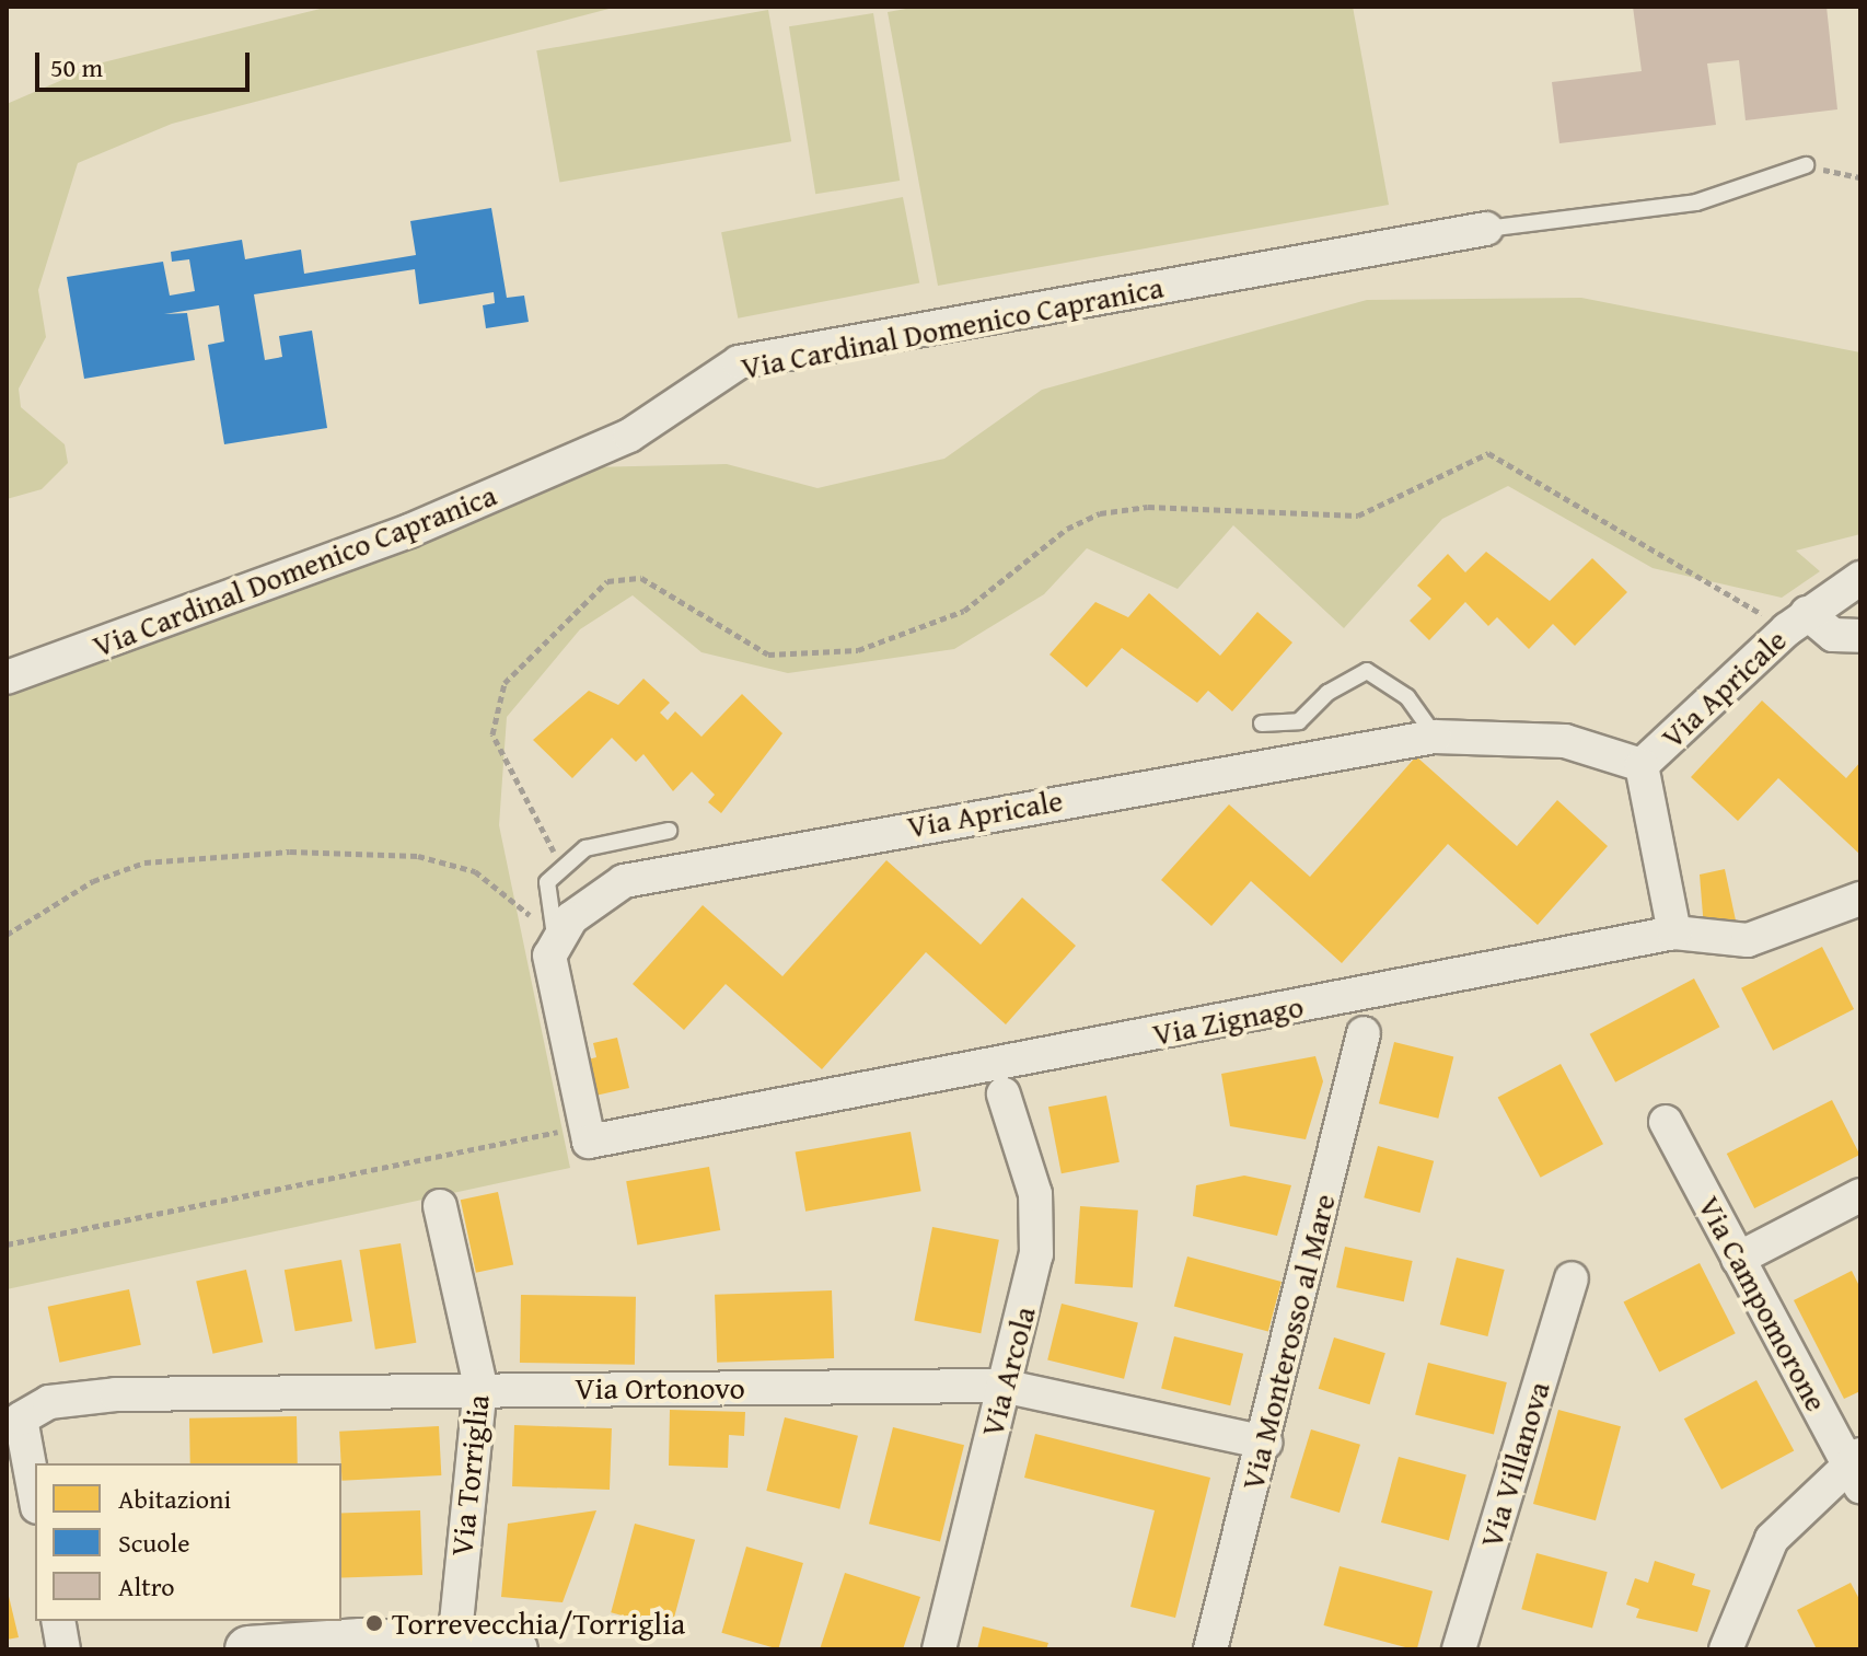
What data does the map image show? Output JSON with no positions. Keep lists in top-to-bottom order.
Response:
{
  "streets": {
    "street": [
      "Via Cardinal Domenico Capranica",
      "Via Apricale",
      "Via Zignago",
      "Via Campomorone",
      "Via Monterosso al Mare",
      "Via Arcola",
      "Via Ortonovo",
      "Via Villanova",
      "Via Torriglia"
    ]
  },
  "crossings": [
    ["Via Apricale", "Via Zignago"],
    ["Via Monterosso al Mare", "Via Ortonovo"],
    ["Via Arcola", "Via Ortonovo"],
    ["Via Ortonovo", "Via Torriglia"]
  ],
  "places": ["Torrevecchia/Torriglia"],
  "legend": ["Abitazioni", "Scuole", "Altro"],
  "scale_bar": "50 m"
}
